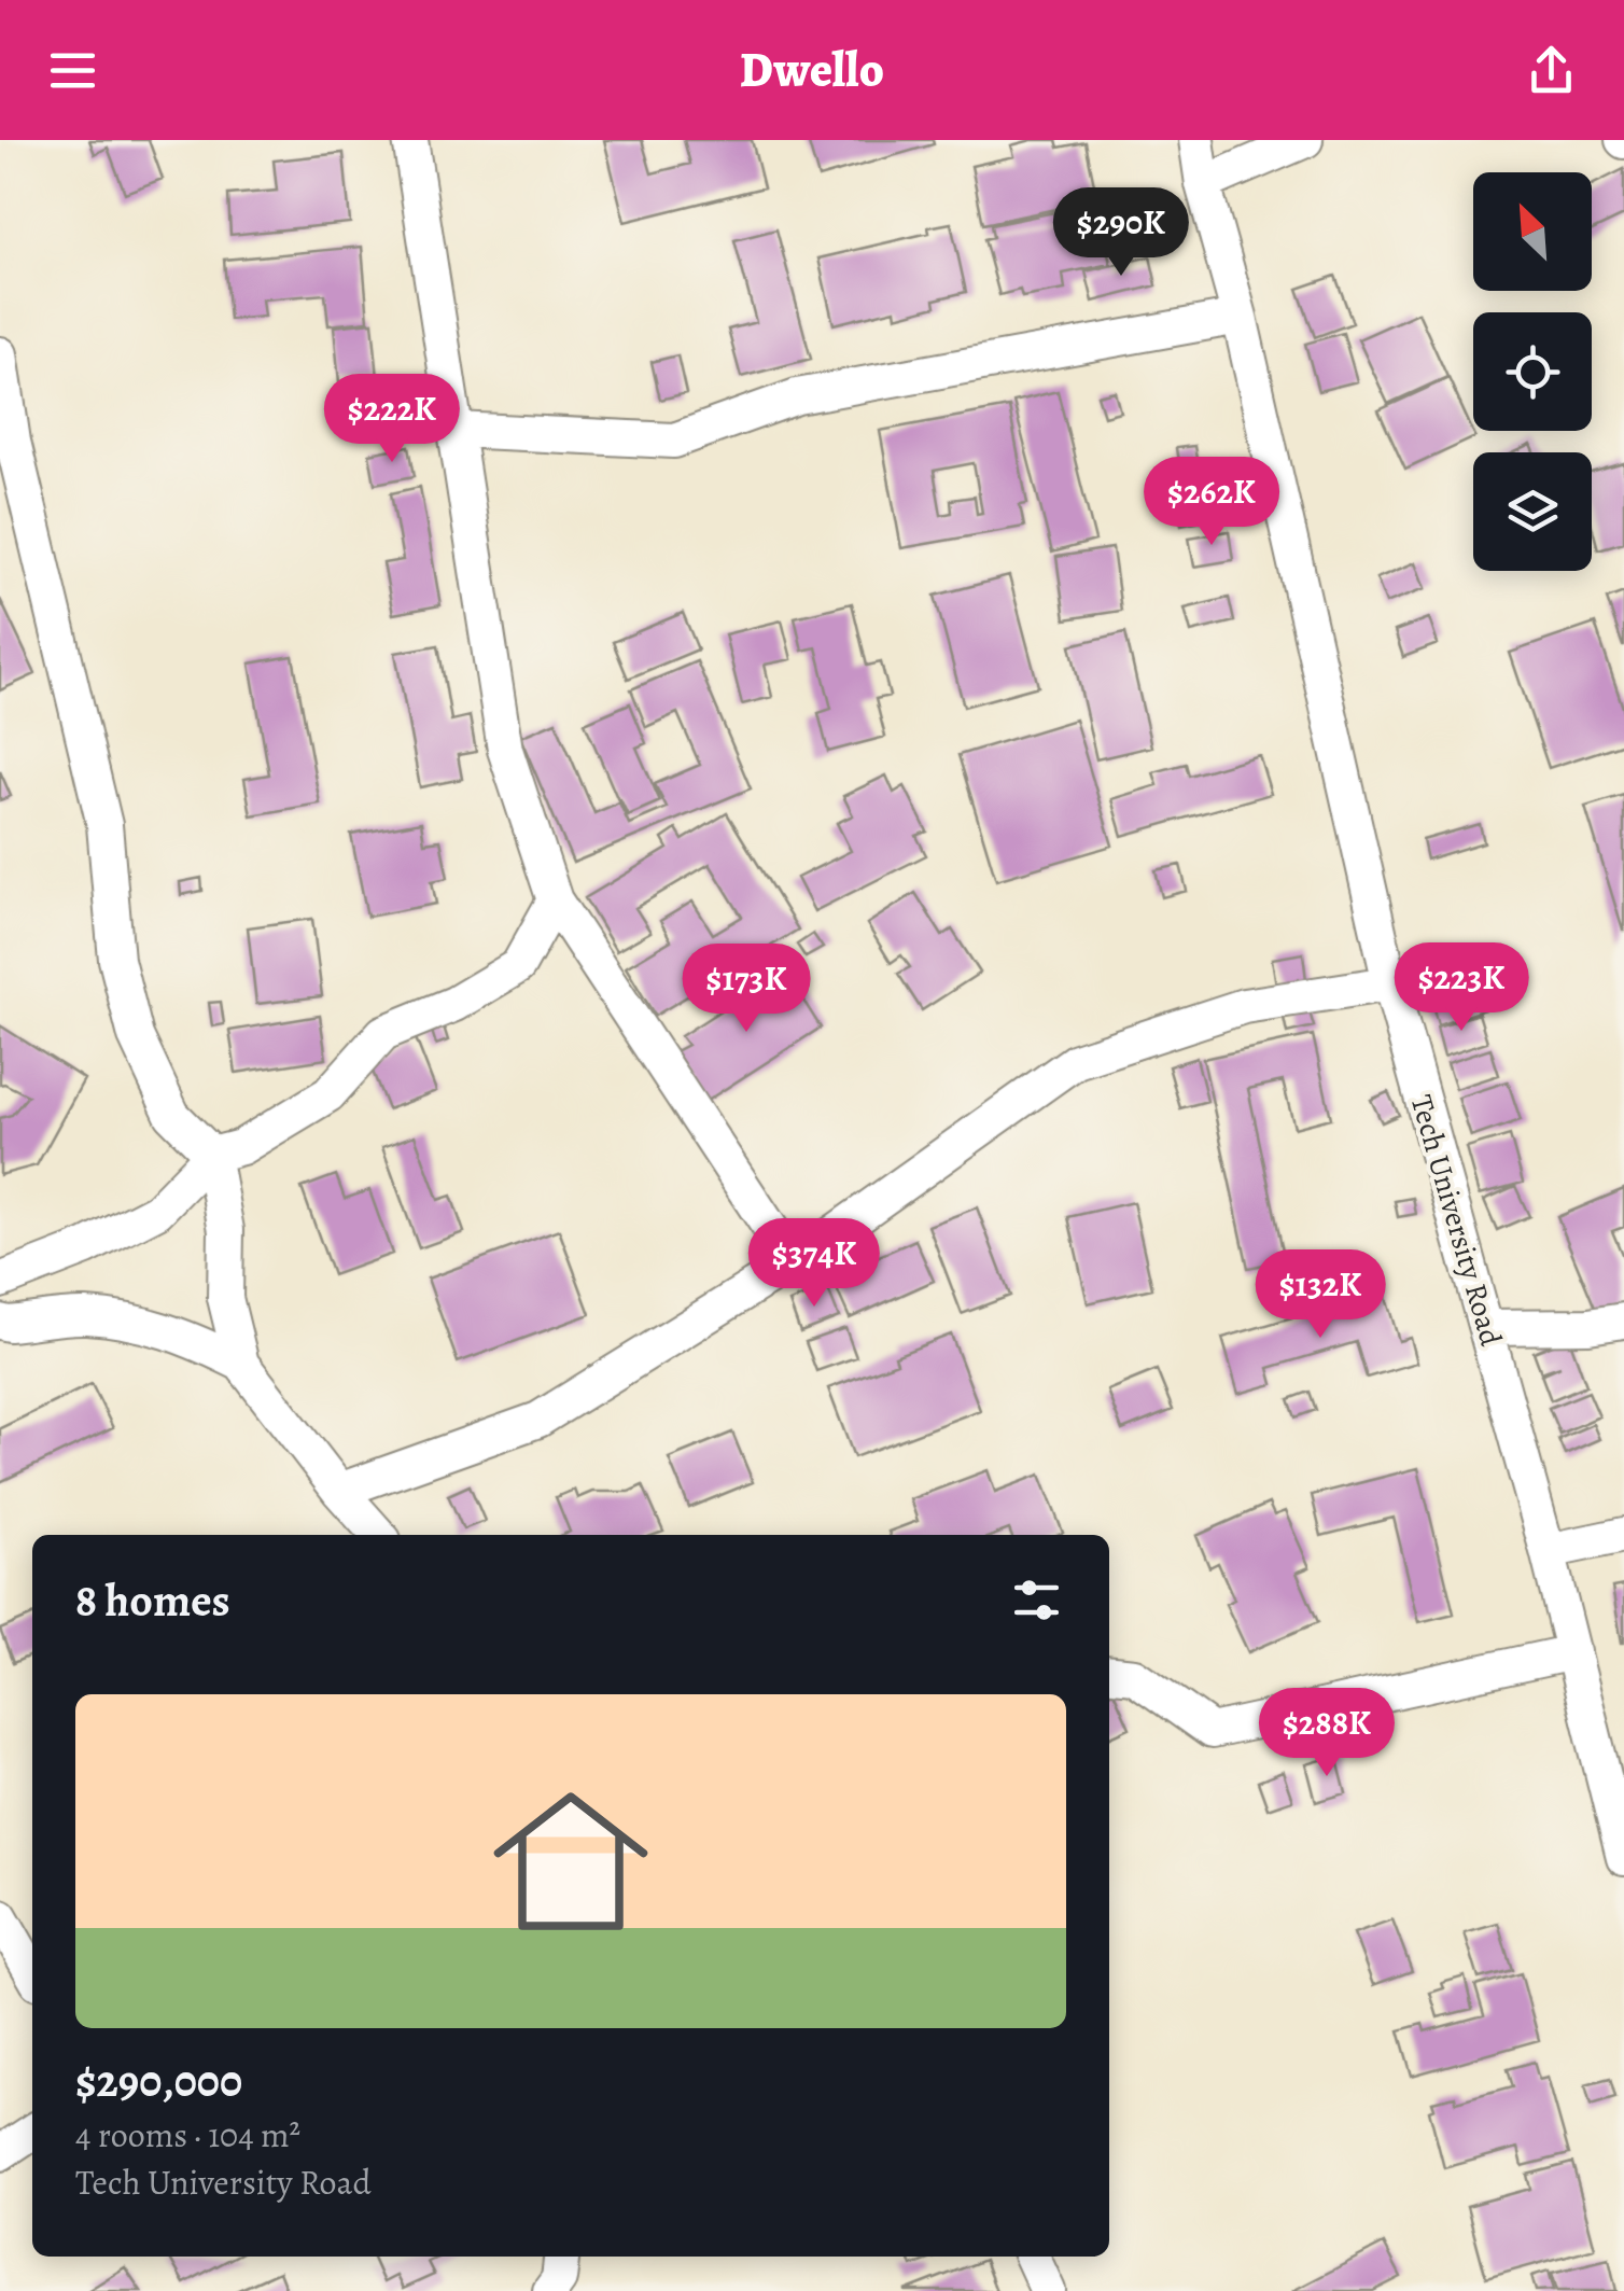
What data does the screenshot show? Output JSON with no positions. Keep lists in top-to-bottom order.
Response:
{
  "streets": {
    "street": ["Tech University Road"]
  },
  "north": "top left",
  "page": {
    "header": "Dwello",
    "price": [
      "$290K",
      "$222K",
      "$262K",
      "$223K",
      "$173K",
      "$374K",
      "$132K",
      "$288K"
    ],
    "heading": "8 homes",
    "list": [
      {
        "name": "$290,000",
        "note": "4 rooms · 104 m² · Tech University Road"
      }
    ]
  }
}
